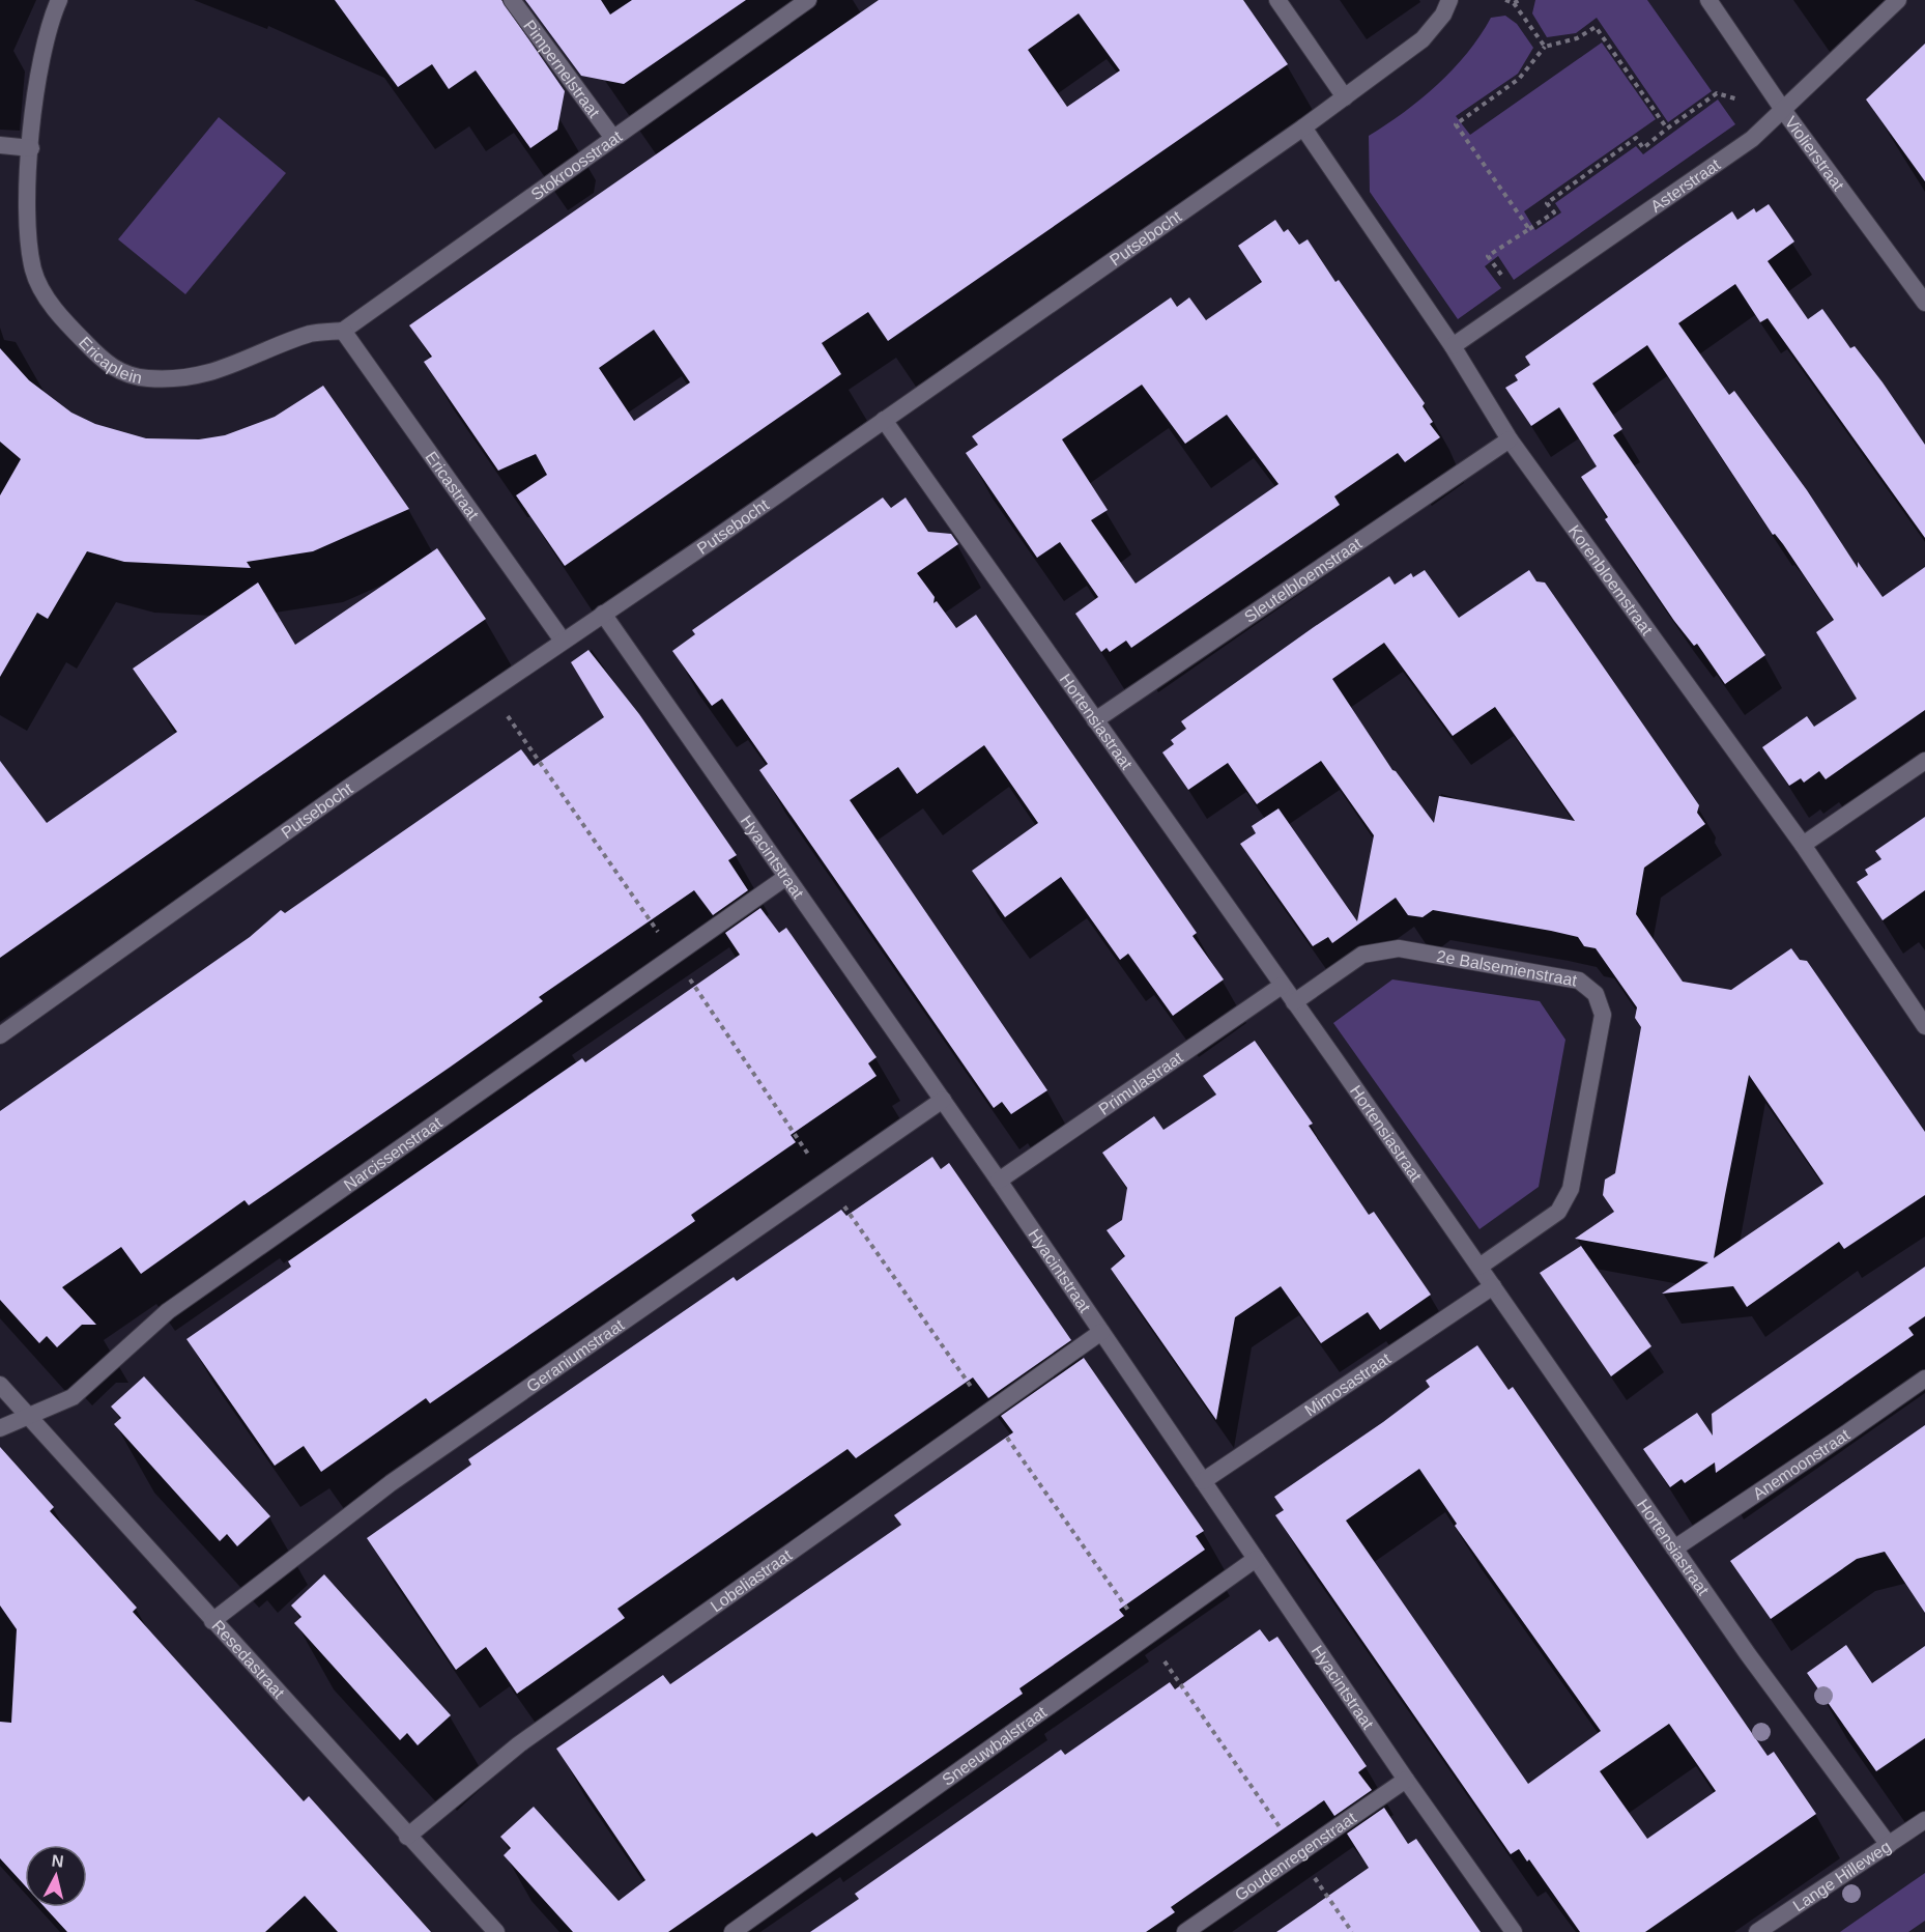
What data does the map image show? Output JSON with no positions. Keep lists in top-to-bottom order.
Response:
{
  "streets": {
    "street": [
      "Pimpernelstraat",
      "Violierstraat",
      "Stokroosstraat",
      "Asterstraat",
      "Putsebocht",
      "Ericaplein",
      "Ericastraat",
      "Korenbloemstraat",
      "Sleutelbloemstraat",
      "Hortensiastraat",
      "Hyacintstraat",
      "2e Balsemienstraat",
      "Primulastraat",
      "Narcissenstraat",
      "Geraniumstraat",
      "Mimosastraat",
      "Anemoonstraat",
      "Lobeliastraat",
      "Resedastraat",
      "Sneeuwbalstraat",
      "Goudenregenstraat",
      "Lange Hilleweg"
    ]
  },
  "crossings": [
    ["Pimpernelstraat", "Stokroosstraat"],
    ["Violierstraat", "Asterstraat"],
    ["Stokroosstraat", "Ericaplein"],
    ["Stokroosstraat", "Ericastraat"],
    ["Asterstraat", "Korenbloemstraat"],
    ["Putsebocht", "Ericastraat"],
    ["Putsebocht", "Korenbloemstraat"],
    ["Putsebocht", "Hortensiastraat"],
    ["Putsebocht", "Hyacintstraat"],
    ["Ericaplein", "Ericastraat"],
    ["Korenbloemstraat", "Sleutelbloemstraat"],
    ["Sleutelbloemstraat", "Hortensiastraat"],
    ["Hortensiastraat", "2e Balsemienstraat"],
    ["Hortensiastraat", "Primulastraat"],
    ["Hortensiastraat", "Mimosastraat"],
    ["Hortensiastraat", "Anemoonstraat"],
    ["Hortensiastraat", "Lange Hilleweg"],
    ["Hyacintstraat", "Primulastraat"],
    ["Hyacintstraat", "Narcissenstraat"],
    ["Hyacintstraat", "Geraniumstraat"],
    ["Hyacintstraat", "Mimosastraat"],
    ["Hyacintstraat", "Lobeliastraat"],
    ["Hyacintstraat", "Sneeuwbalstraat"],
    ["Hyacintstraat", "Goudenregenstraat"],
    ["Narcissenstraat", "Resedastraat"],
    ["Geraniumstraat", "Resedastraat"],
    ["Lobeliastraat", "Resedastraat"]
  ],
  "north": "top"
}
